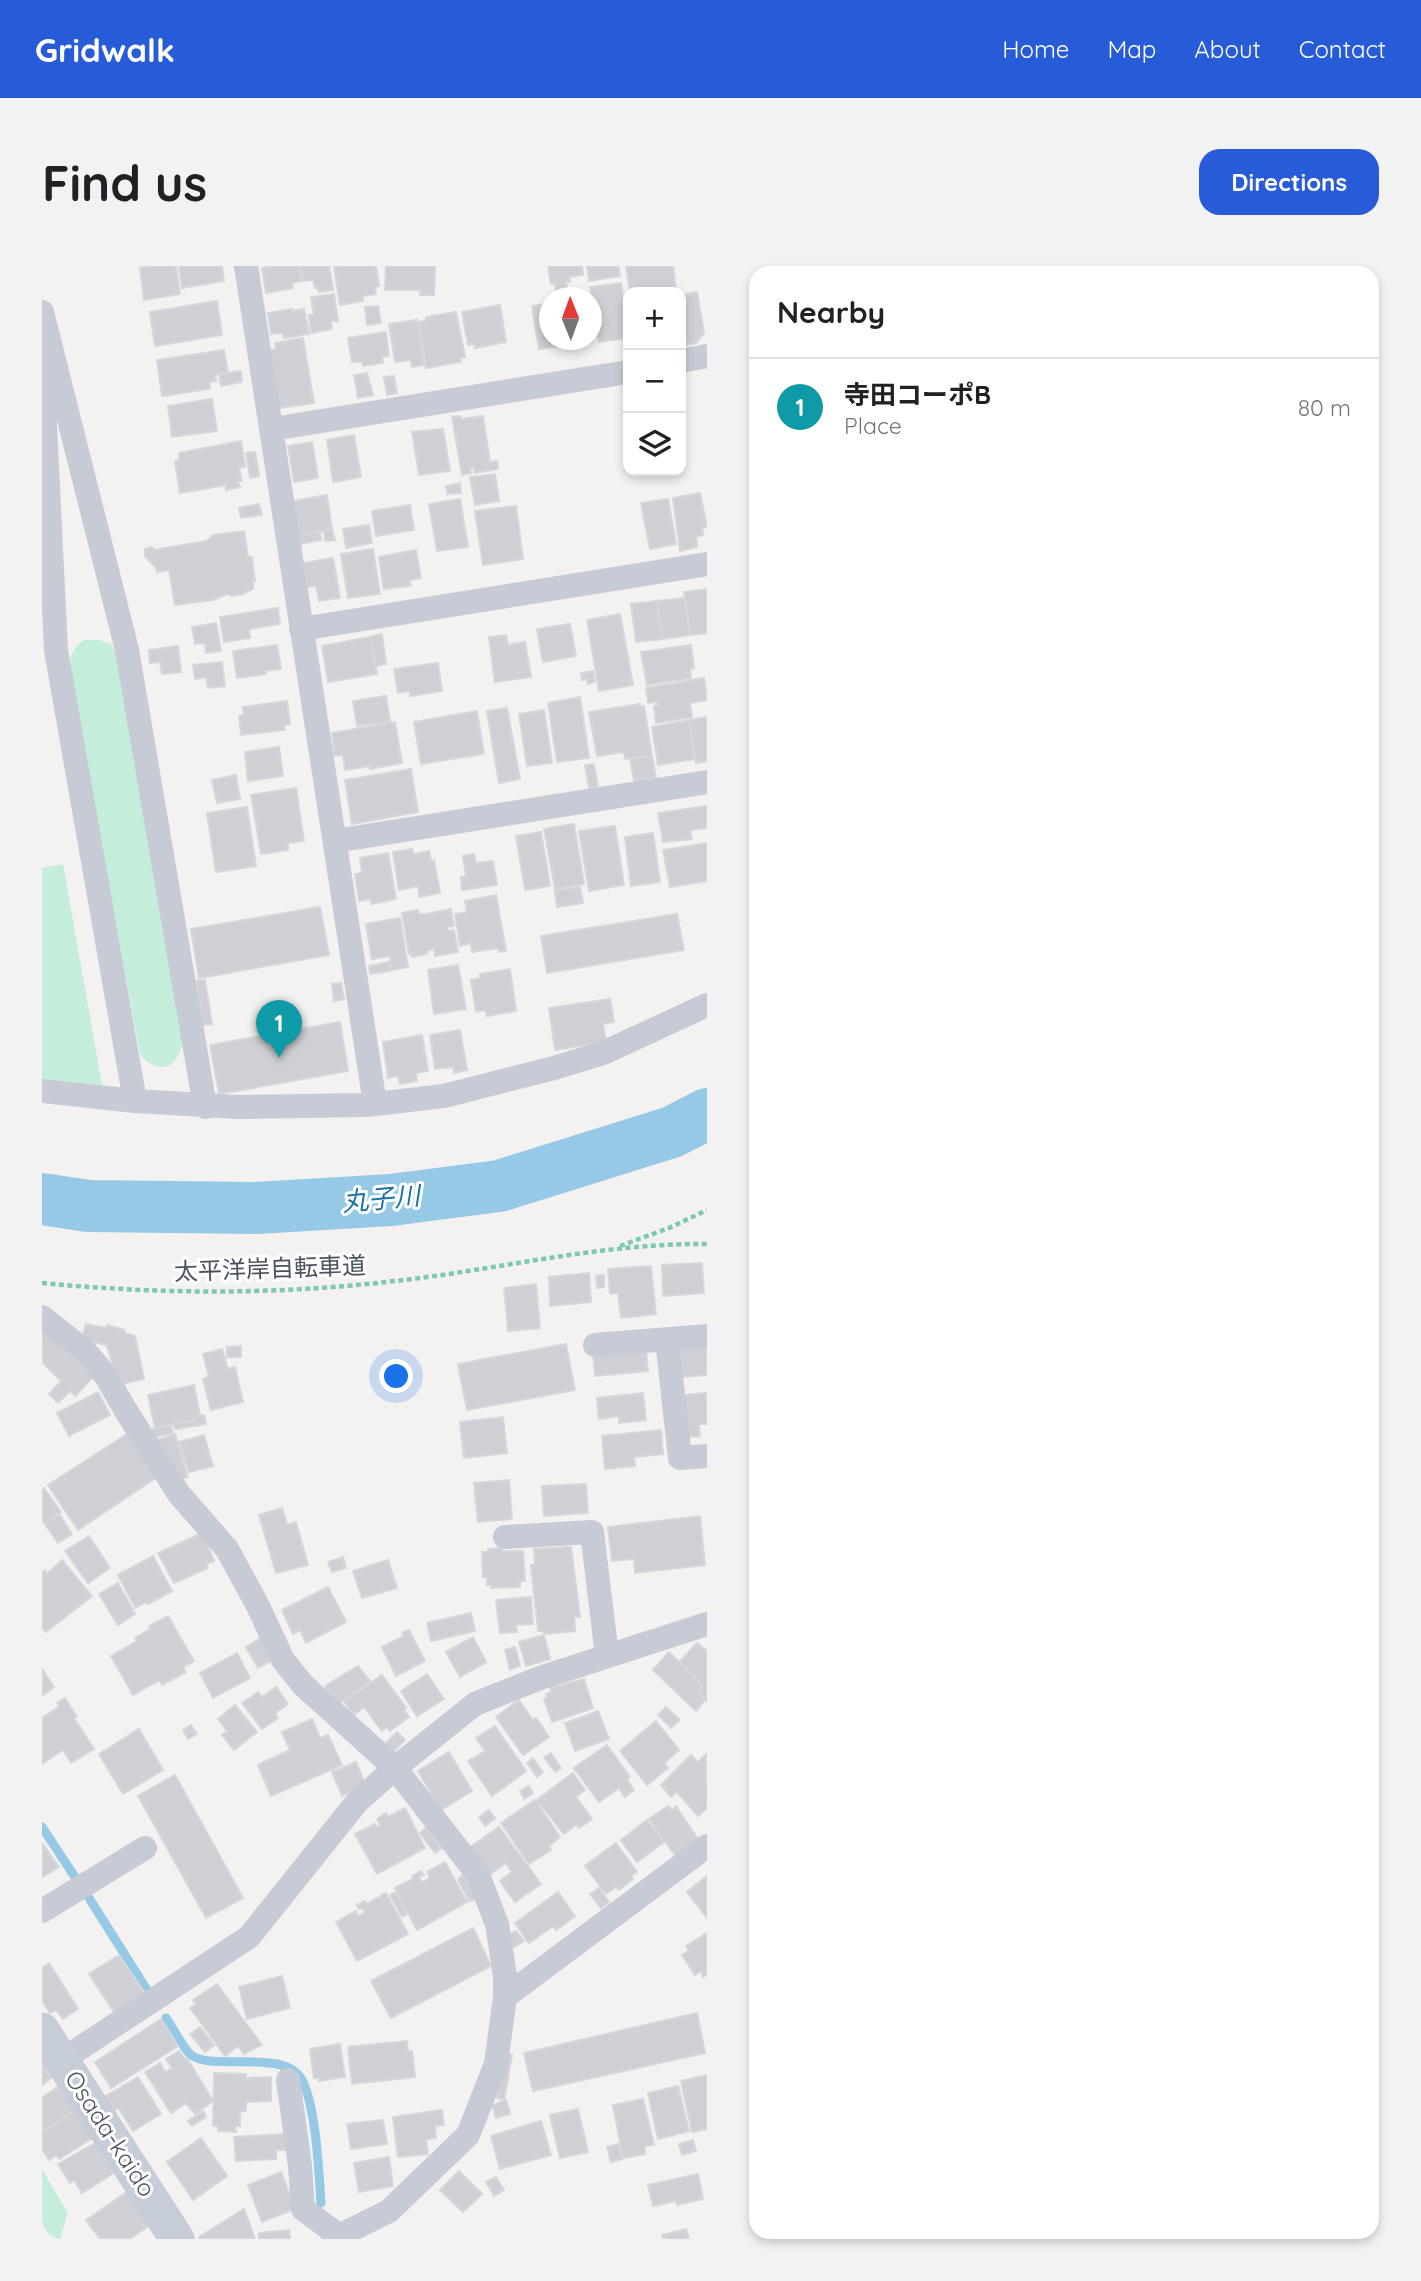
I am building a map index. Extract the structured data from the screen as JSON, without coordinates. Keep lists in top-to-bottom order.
{
  "streets": {
    "main road": ["Osada-kaido"],
    "path": ["太平洋岸自転車道"]
  },
  "water": ["丸子川"],
  "north": "top",
  "page": {
    "header": "Gridwalk",
    "nav": [
      "Home",
      "Map",
      "About",
      "Contact"
    ],
    "buttons": "Directions",
    "title": "Find us",
    "heading": "Nearby",
    "map_buttons": ["+", "−"],
    "list": [
      {
        "mark": "1",
        "name": "寺田コーポB",
        "note": "Place",
        "value": "80 m"
      }
    ],
    "pins": "1"
  }
}
